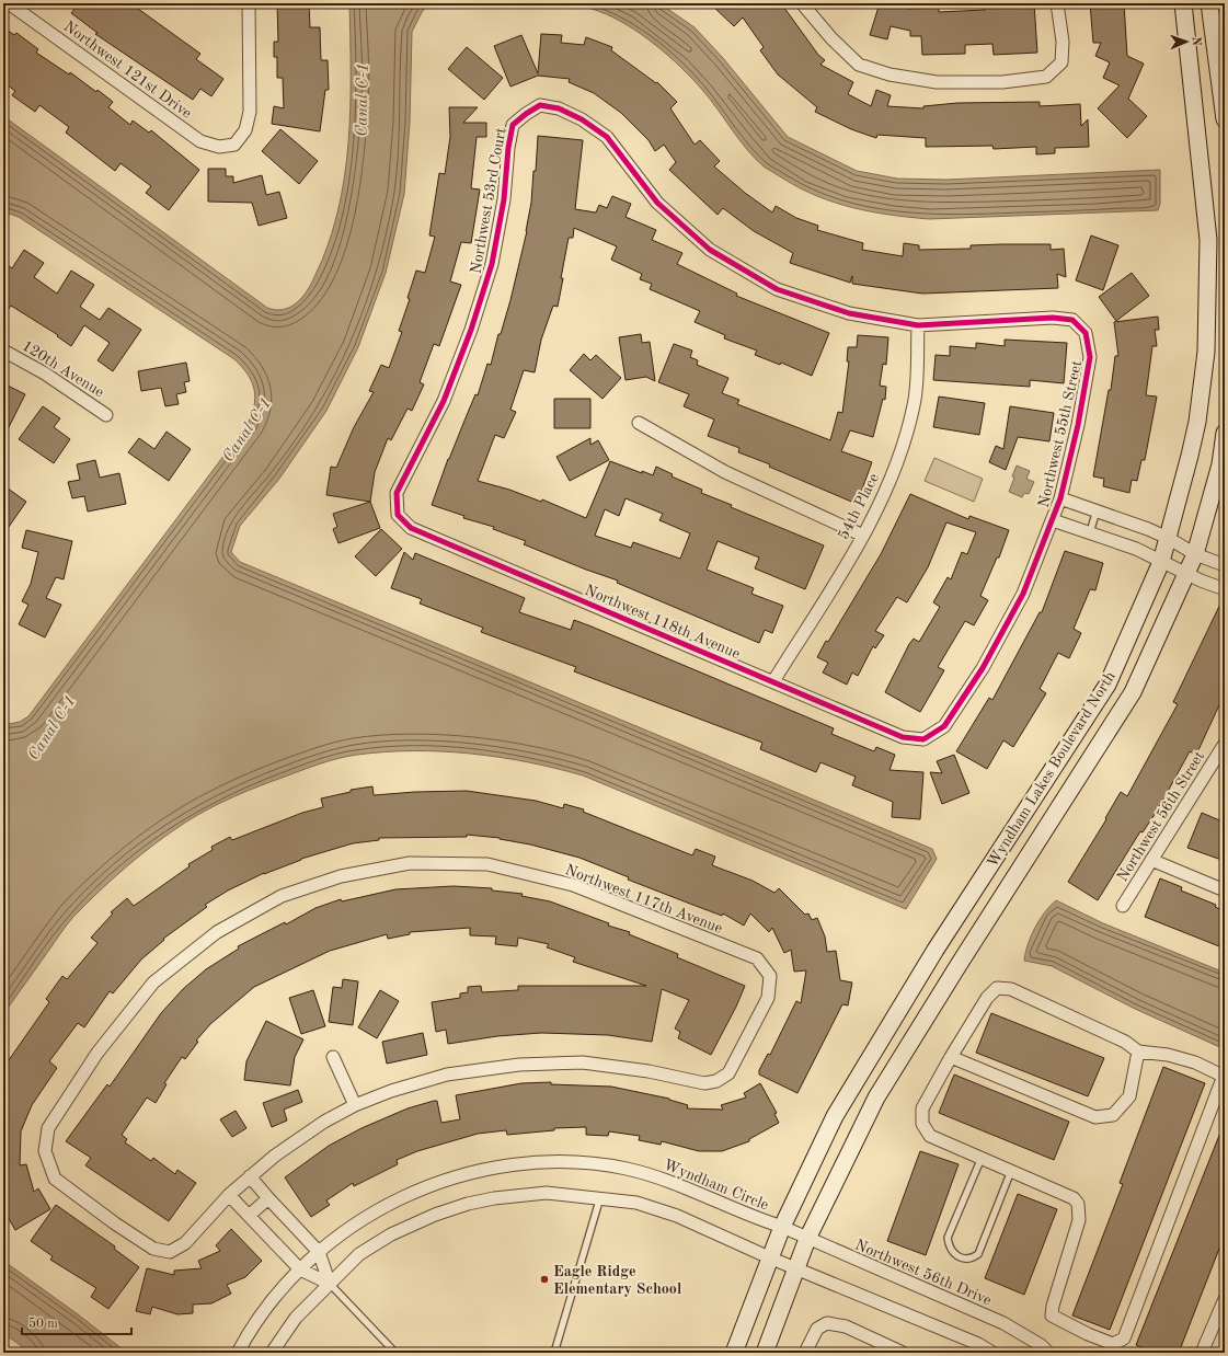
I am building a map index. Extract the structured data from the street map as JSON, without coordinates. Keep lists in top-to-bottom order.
{
  "streets": {
    "street": [
      "Northwest 121st Drive",
      "Northwest 53rd Court",
      "120th Avenue",
      "Northwest 55th Street",
      "54th Place",
      "Northwest 118th Avenue",
      "Wyndham Lakes Boulevard North",
      "Northwest 56th Street",
      "Northwest 117th Avenue",
      "Wyndham Circle",
      "Northwest 56th Drive"
    ]
  },
  "crossings": [
    ["Northwest 53rd Court", "Northwest 55th Street"],
    ["Northwest 53rd Court", "54th Place"],
    ["Northwest 53rd Court", "Northwest 118th Avenue"],
    ["Northwest 55th Street", "54th Place"],
    ["Northwest 55th Street", "Northwest 118th Avenue"],
    ["54th Place", "Northwest 118th Avenue"],
    ["Wyndham Lakes Boulevard North", "Wyndham Circle"],
    ["Wyndham Lakes Boulevard North", "Northwest 56th Drive"],
    ["Wyndham Circle", "Northwest 56th Drive"]
  ],
  "water": ["Canal C-1"],
  "places": ["Eagle Ridge Elementary School"],
  "scale_bar": "50 m",
  "north": "right"
}
